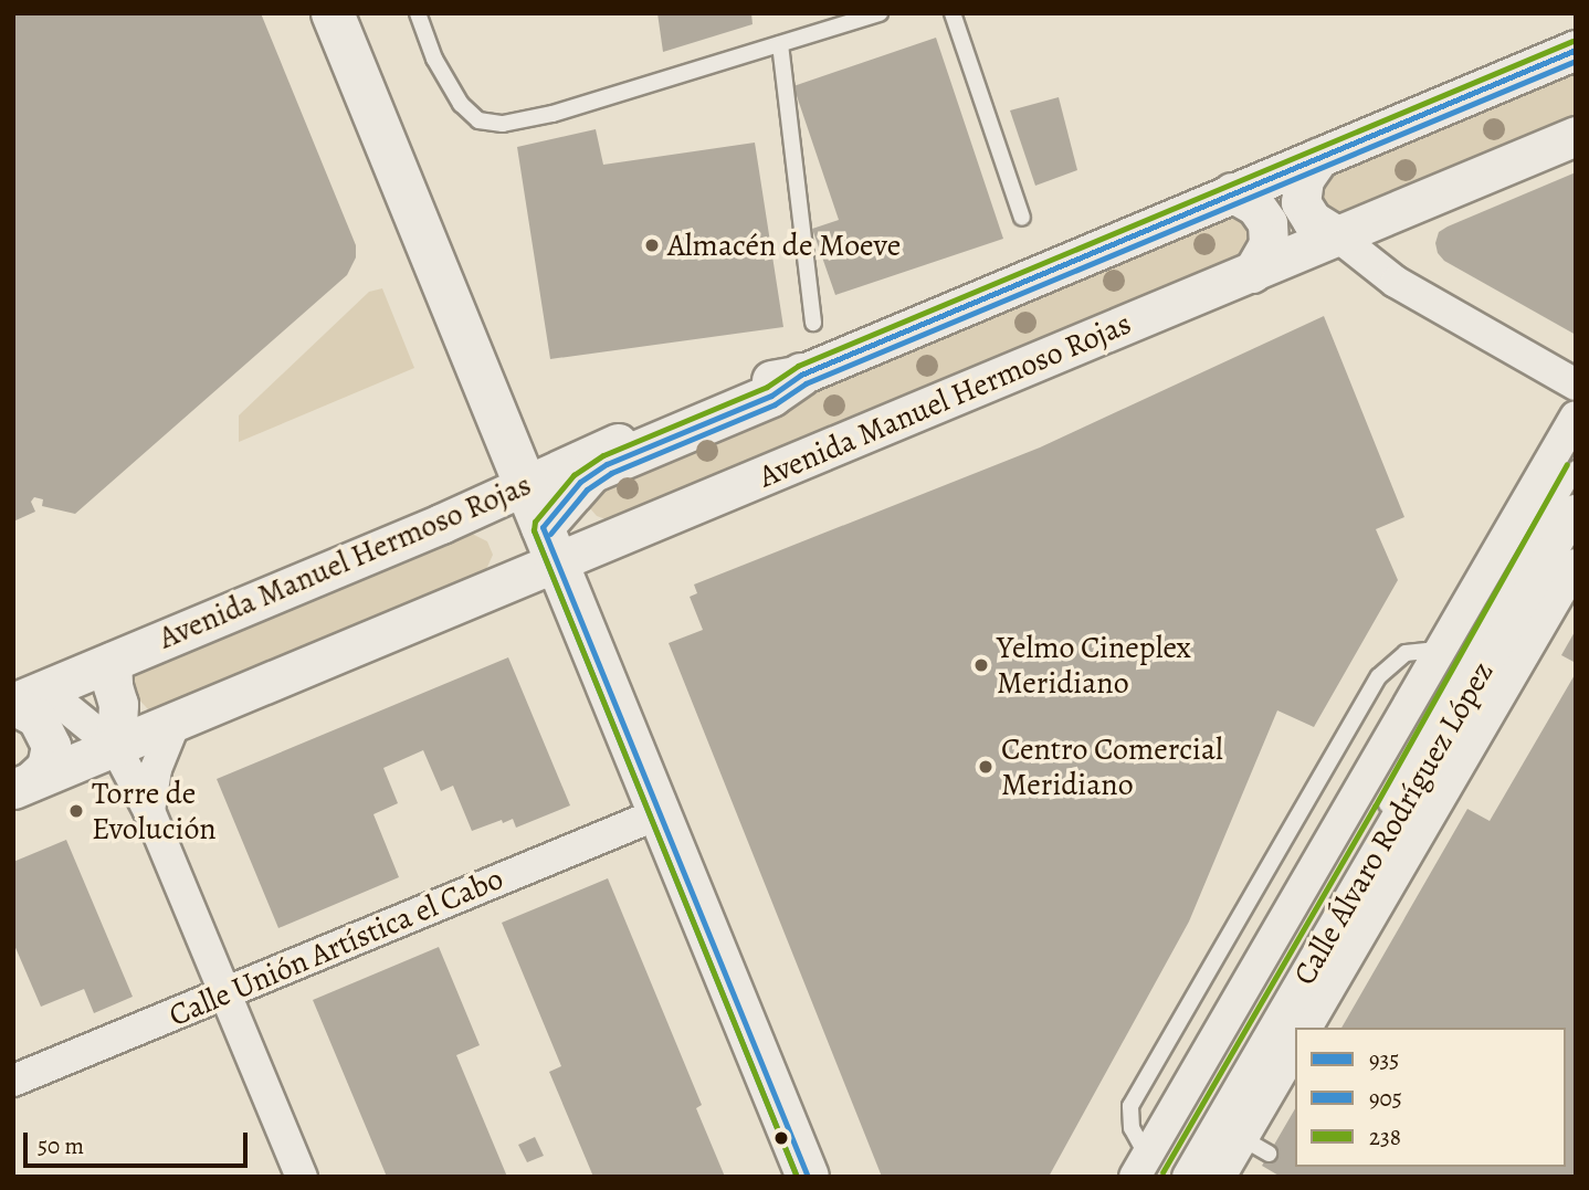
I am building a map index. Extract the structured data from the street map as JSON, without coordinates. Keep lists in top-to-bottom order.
{
  "streets": {
    "street": ["Avenida Manuel Hermoso Rojas", "Calle Álvaro Rodríguez López", "Calle Unión Artística el Cabo"]
  },
  "places": [
    "Almacén de Moeve",
    "Yelmo Cineplex Meridiano",
    "Centro Comercial Meridiano",
    "Torre de Evolución"
  ],
  "lines": ["transit line 238", "transit line 935", "transit line 905"],
  "legend": ["935", "905", "238"],
  "scale_bar": "50 m"
}
